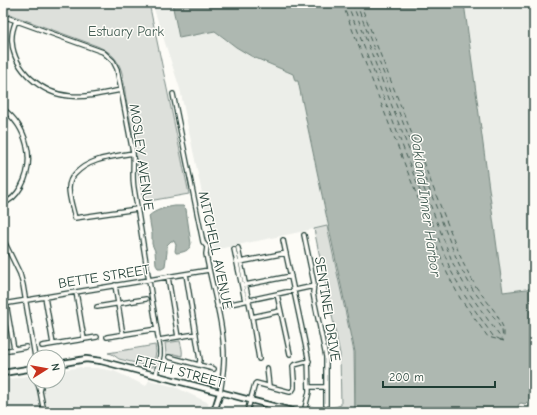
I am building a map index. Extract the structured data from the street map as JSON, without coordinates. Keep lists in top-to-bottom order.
{
  "streets": {
    "street": [
      "MOSLEY AVENUE",
      "MITCHELL AVENUE",
      "BETTE STREET",
      "SENTINEL DRIVE",
      "FIFTH STREET"
    ]
  },
  "crossings": [
    ["MOSLEY AVENUE", "BETTE STREET"],
    ["MOSLEY AVENUE", "FIFTH STREET"],
    ["MITCHELL AVENUE", "BETTE STREET"],
    ["MITCHELL AVENUE", "FIFTH STREET"]
  ],
  "water": ["Oakland Inner Harbor"],
  "parks": ["Estuary Park"],
  "scale_bar": "200 m",
  "north": "right"
}
